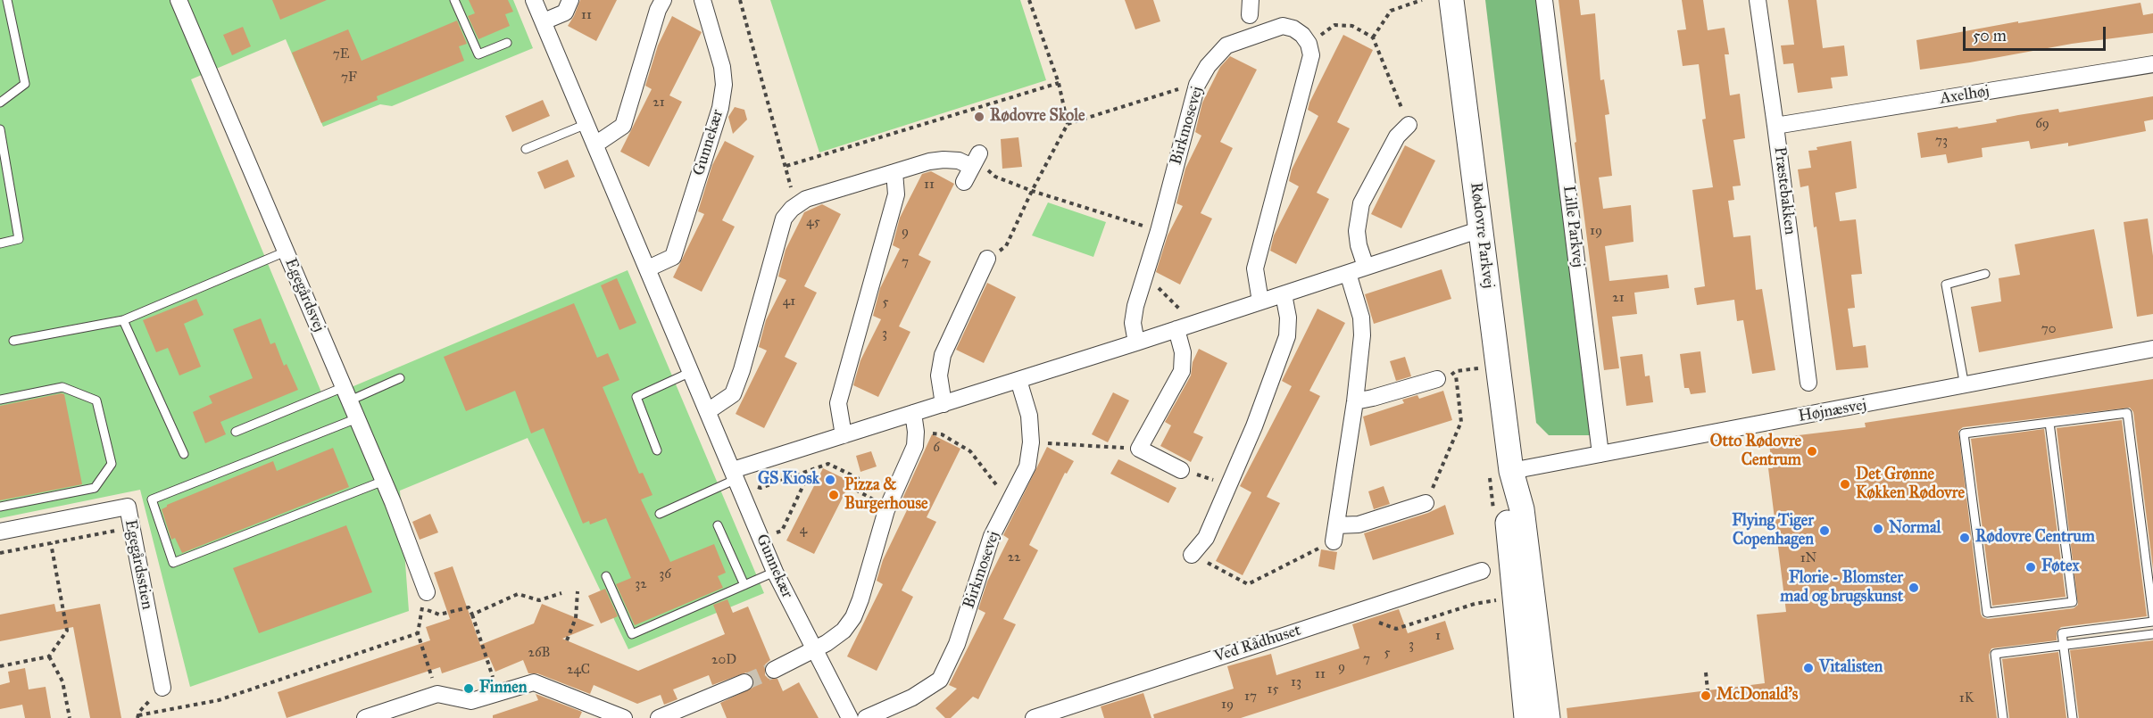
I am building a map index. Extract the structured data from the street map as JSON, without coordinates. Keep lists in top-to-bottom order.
{
  "streets": {
    "street": [
      "Axelhøj",
      "Birkmosevej",
      "Gunnekær",
      "Præstebakken",
      "Lille Parkvej",
      "Rødovre Parkvej",
      "Egegårdsvej",
      "Højnæsvej",
      "Egegårdsstien",
      "Ved Rådhuset"
    ]
  },
  "crossings": [
    ["Axelhøj", "Præstebakken"],
    ["Lille Parkvej", "Højnæsvej"],
    ["Rødovre Parkvej", "Højnæsvej"]
  ],
  "places": [
    "Rødovre Skole",
    "Otto Rødovre Centrum",
    "GS Kiosk",
    "Det Grønne Køkken Rødovre",
    "Pizza & Burgerhouse",
    "Normal",
    "Flying Tiger Copenhagen",
    "Rødovre Centrum",
    "Føtex",
    "Florie - Blomster mad og brugskunst",
    "Vitalisten",
    "Finnen",
    "McDonald's"
  ],
  "house_numbers": [
    "11",
    "7E",
    "7F",
    "21",
    "69",
    "73",
    "11",
    "45",
    "19",
    "9",
    "7",
    "21",
    "41",
    "5",
    "70",
    "3",
    "6",
    "4",
    "22",
    "1N",
    "36",
    "32",
    "1",
    "3",
    "26B",
    "5",
    "7",
    "20D",
    "9",
    "24C",
    "11",
    "13",
    "15",
    "17",
    "1K",
    "19"
  ],
  "scale_bar": "50 m"
}
